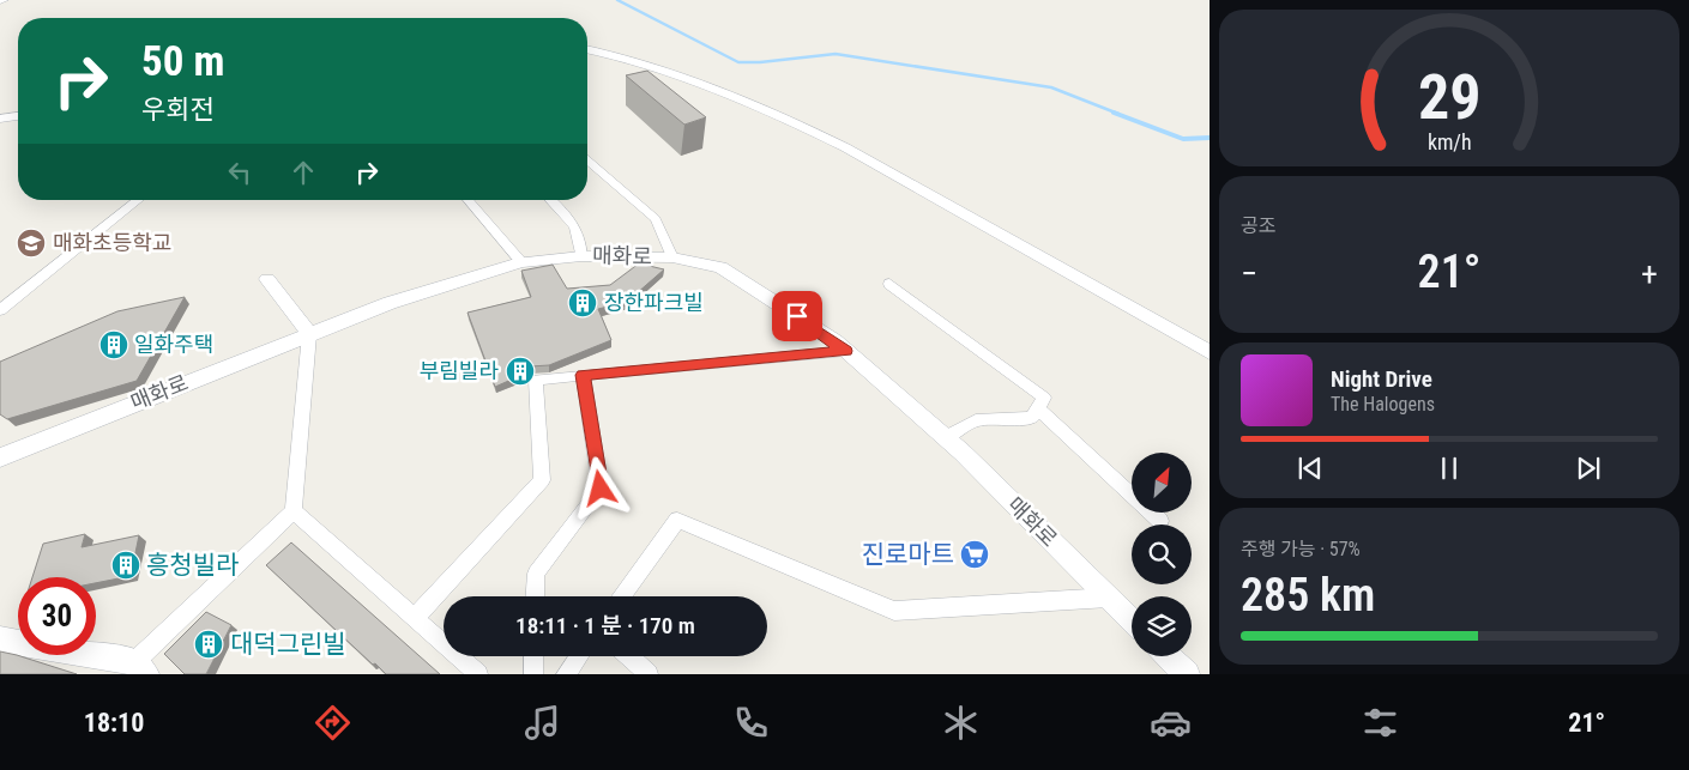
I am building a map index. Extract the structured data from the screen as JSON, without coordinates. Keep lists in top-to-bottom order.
{
  "streets": {
    "street": ["매화로"]
  },
  "places": {
    "school or university": ["매화초등학교"],
    "building": [
      "장한파크빌",
      "일화주택",
      "부림빌라",
      "흥청빌라",
      "대덕그린빌"
    ],
    "supermarket": ["진로마트"]
  },
  "north": "top right",
  "page": {
    "turn": ["50 m", "우회전"],
    "tile": [
      "공조",
      ["주행 가능 · 57%", "285 km"]
    ],
    "heat": ["−", "21°", "+"],
    "song": ["Night Drive", "The Halogens"],
    "limit": "30",
    "trip": "18:11 · 1 분 · 170 m",
    "tabs": ["18:10", "21°"],
    "gauge": ["29", "km/h"]
  }
}
